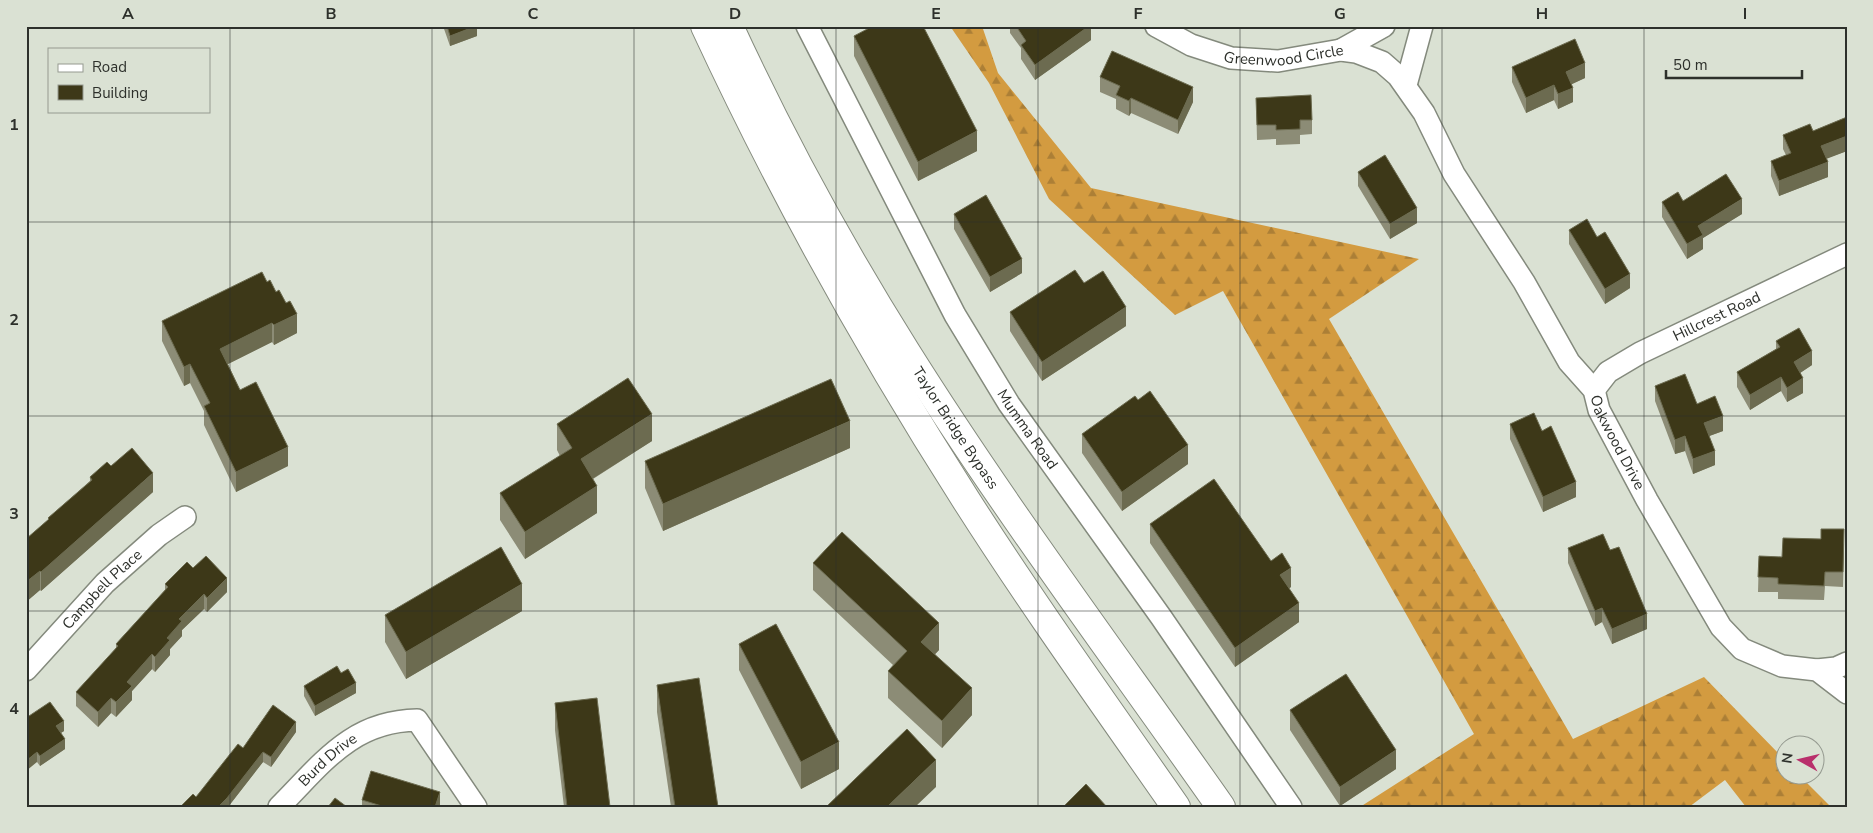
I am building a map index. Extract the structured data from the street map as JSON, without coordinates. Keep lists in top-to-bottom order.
{
  "streets": {
    "main road": ["Taylor Bridge Bypass"],
    "street": [
      "Greenwood Circle",
      "Hillcrest Road",
      "Mumma Road",
      "Oakwood Drive",
      "Campbell Place",
      "Burd Drive"
    ]
  },
  "crossings": [
    ["Greenwood Circle", "Oakwood Drive"],
    ["Hillcrest Road", "Oakwood Drive"]
  ],
  "legend": ["Road", "Building"],
  "scale_bar": "50 m",
  "north": "left",
  "grid": {
    "columns": [
      "A",
      "B",
      "C",
      "D",
      "E",
      "F",
      "G",
      "H",
      "I"
    ],
    "rows": [
      "1",
      "2",
      "3",
      "4"
    ]
  }
}
